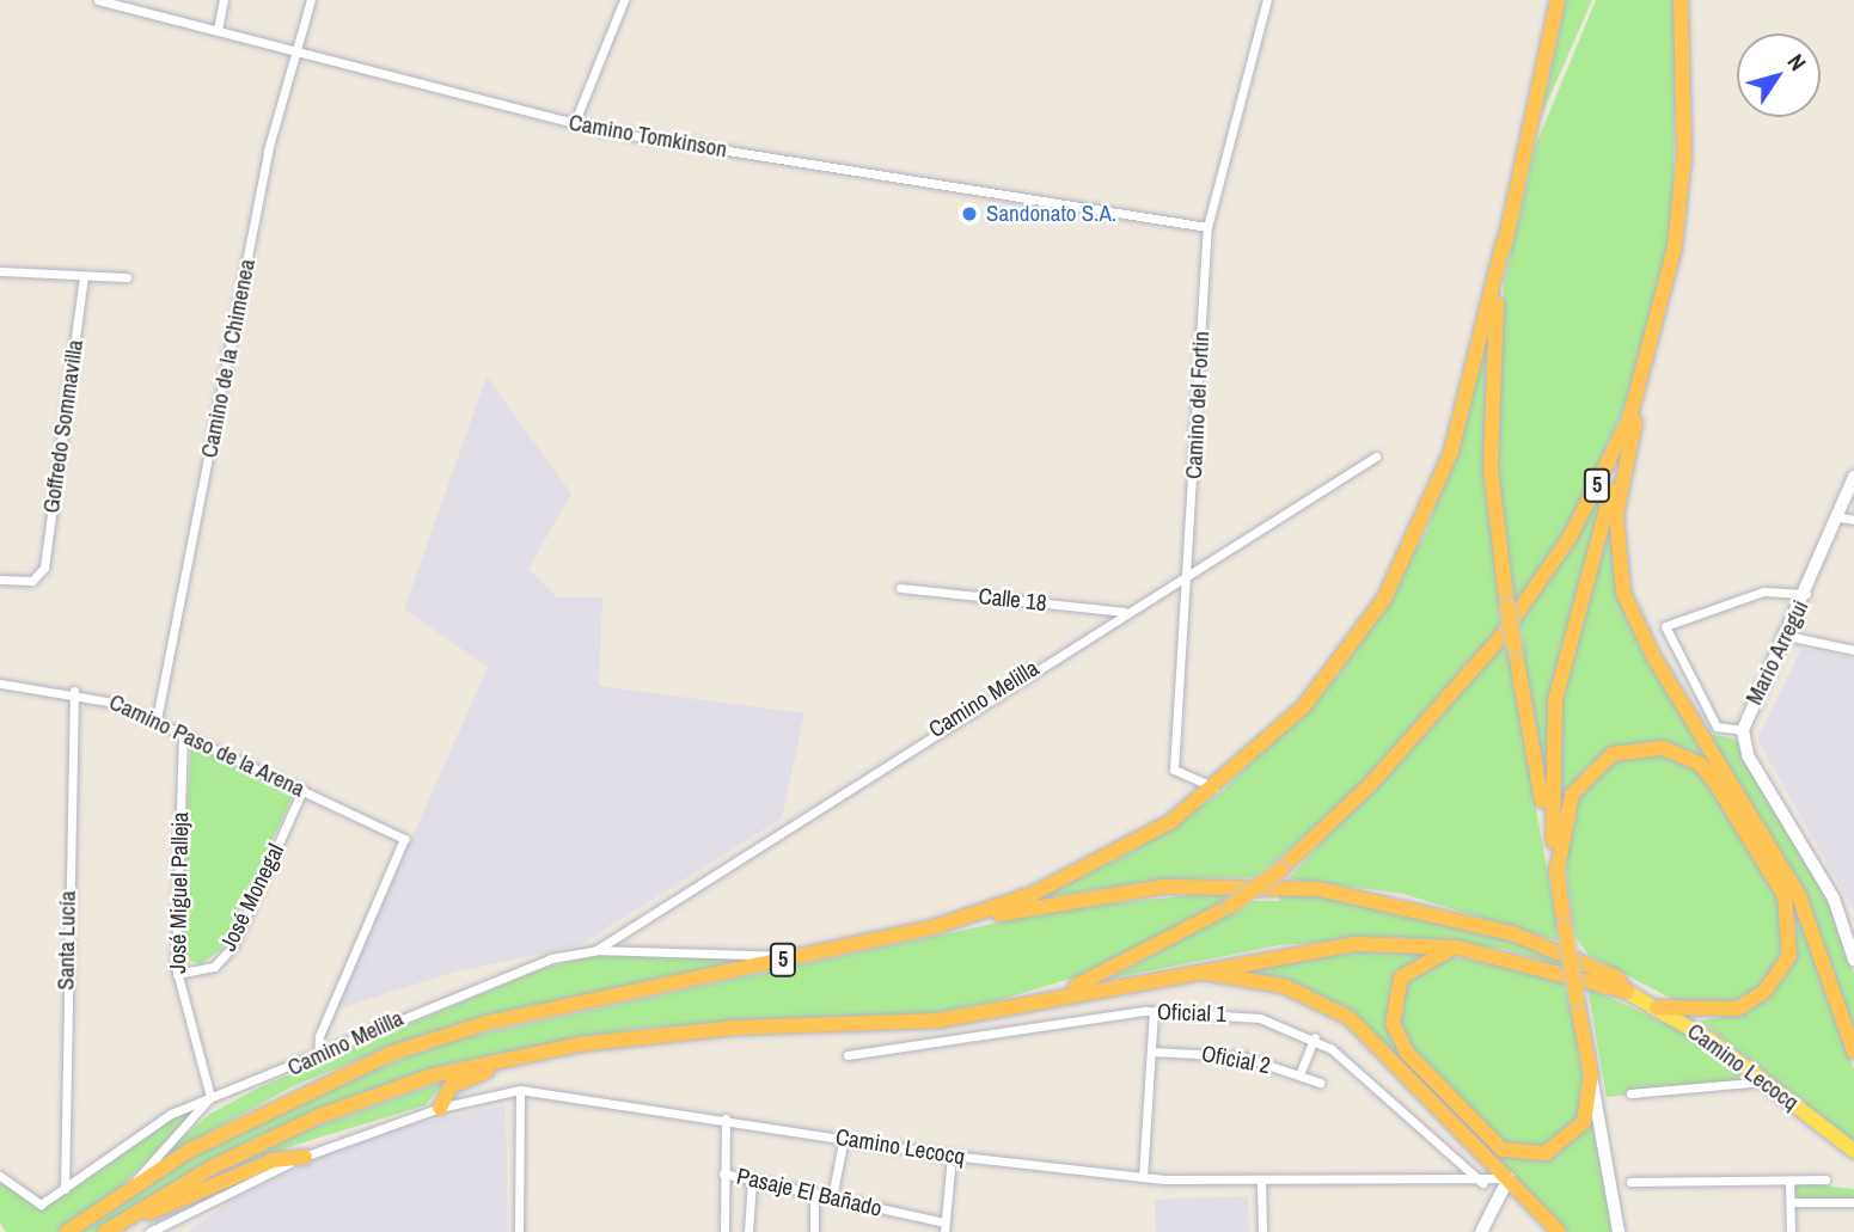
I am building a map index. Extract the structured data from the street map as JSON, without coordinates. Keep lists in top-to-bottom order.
{
  "streets": {
    "highway": ["5"],
    "main road": ["Camino Lecocq"],
    "street": [
      "Camino Tomkinson",
      "Camino de la Chimenea",
      "Camino del Fortin",
      "Goffredo Sommavilla",
      "Calle 18",
      "Mario Arregui",
      "Camino Melilla",
      "Camino Paso de la Arena",
      "José Miguel Palleja",
      "José Monegal",
      "Santa Lucía",
      "Oficial 1",
      "Oficial 2",
      "Pasaje El Bañado"
    ]
  },
  "crossings": [
    ["Camino Tomkinson", "Camino de la Chimenea"],
    ["Camino Tomkinson", "Camino del Fortin"],
    ["Camino de la Chimenea", "Camino Paso de la Arena"],
    ["Camino del Fortin", "5"],
    ["Camino del Fortin", "Camino Melilla"],
    ["5", "Camino Melilla"],
    ["Calle 18", "Camino Melilla"],
    ["Camino Melilla", "Camino Paso de la Arena"],
    ["Camino Melilla", "José Miguel Palleja"],
    ["Camino Paso de la Arena", "José Miguel Palleja"],
    ["Camino Paso de la Arena", "José Monegal"],
    ["Camino Paso de la Arena", "Santa Lucía"],
    ["José Miguel Palleja", "José Monegal"],
    ["Oficial 1", "Camino Lecocq"]
  ],
  "places": ["Sandonato S.A."],
  "north": "top right"
}
